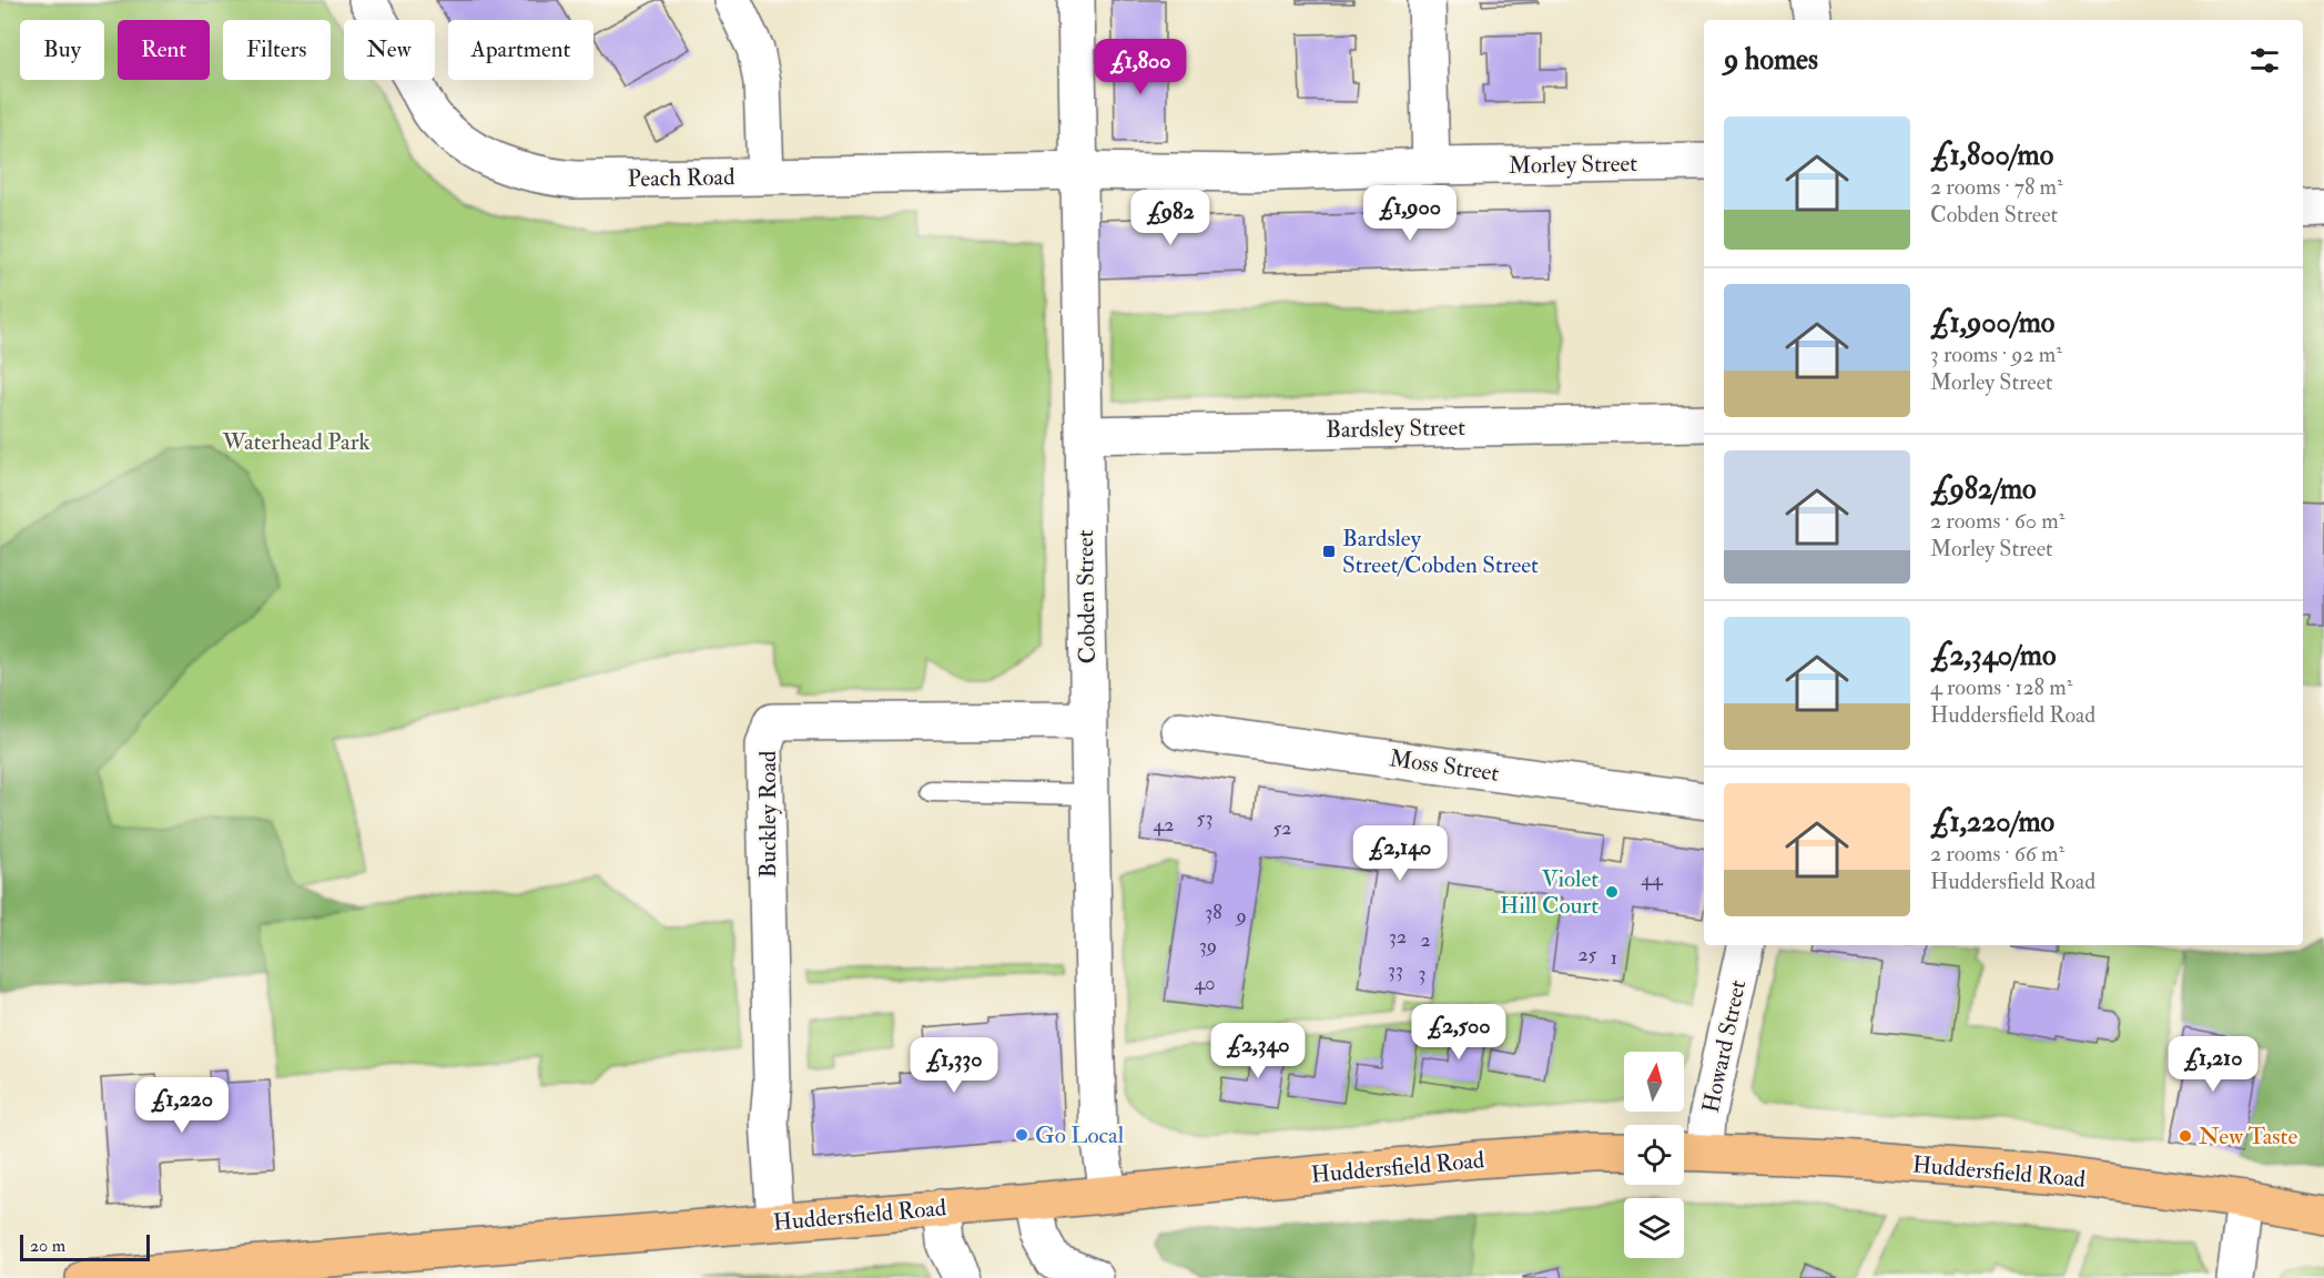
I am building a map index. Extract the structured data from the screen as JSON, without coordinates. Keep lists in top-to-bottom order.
{
  "streets": {
    "main road": ["Huddersfield Road"],
    "street": [
      "Morley Street",
      "Peach Road",
      "Bardsley Street",
      "Cobden Street",
      "Moss Street",
      "Buckley Road",
      "Howard Street"
    ]
  },
  "crossings": [
    ["Morley Street", "Peach Road"],
    ["Morley Street", "Cobden Street"],
    ["Peach Road", "Cobden Street"],
    ["Bardsley Street", "Cobden Street"],
    ["Cobden Street", "Buckley Road"],
    ["Cobden Street", "Huddersfield Road"],
    ["Buckley Road", "Huddersfield Road"],
    ["Howard Street", "Huddersfield Road"]
  ],
  "parks": ["Waterhead Park"],
  "places": {
    "transit": ["Bardsley Street/Cobden Street"],
    "other": ["Violet Hill Court", "Go Local", "New Taste"]
  },
  "house_numbers": [
    "53",
    "42",
    "52",
    "44",
    "38",
    "9",
    "32",
    "2",
    "39",
    "25",
    "1",
    "33",
    "3",
    "40"
  ],
  "scale_bar": "20 m",
  "north": "top",
  "page": {
    "chip": [
      "Buy",
      "Rent",
      "Filters",
      "New",
      "Apartment"
    ],
    "heading": "9 homes",
    "price": [
      "£1,800",
      "£1,900",
      "£982",
      "£2,140",
      "£2,500",
      "£2,340",
      "£1,210",
      "£1,330",
      "£1,220"
    ],
    "list": [
      {
        "name": "£1,800/mo",
        "note": "2 rooms · 78 m² · Cobden Street"
      },
      {
        "name": "£1,900/mo",
        "note": "3 rooms · 92 m² · Morley Street"
      },
      {
        "name": "£982/mo",
        "note": "2 rooms · 60 m² · Morley Street"
      },
      {
        "name": "£2,340/mo",
        "note": "4 rooms · 128 m² · Huddersfield Road"
      },
      {
        "name": "£1,220/mo",
        "note": "2 rooms · 66 m² · Huddersfield Road"
      }
    ],
    "scale": "20 m"
  }
}
